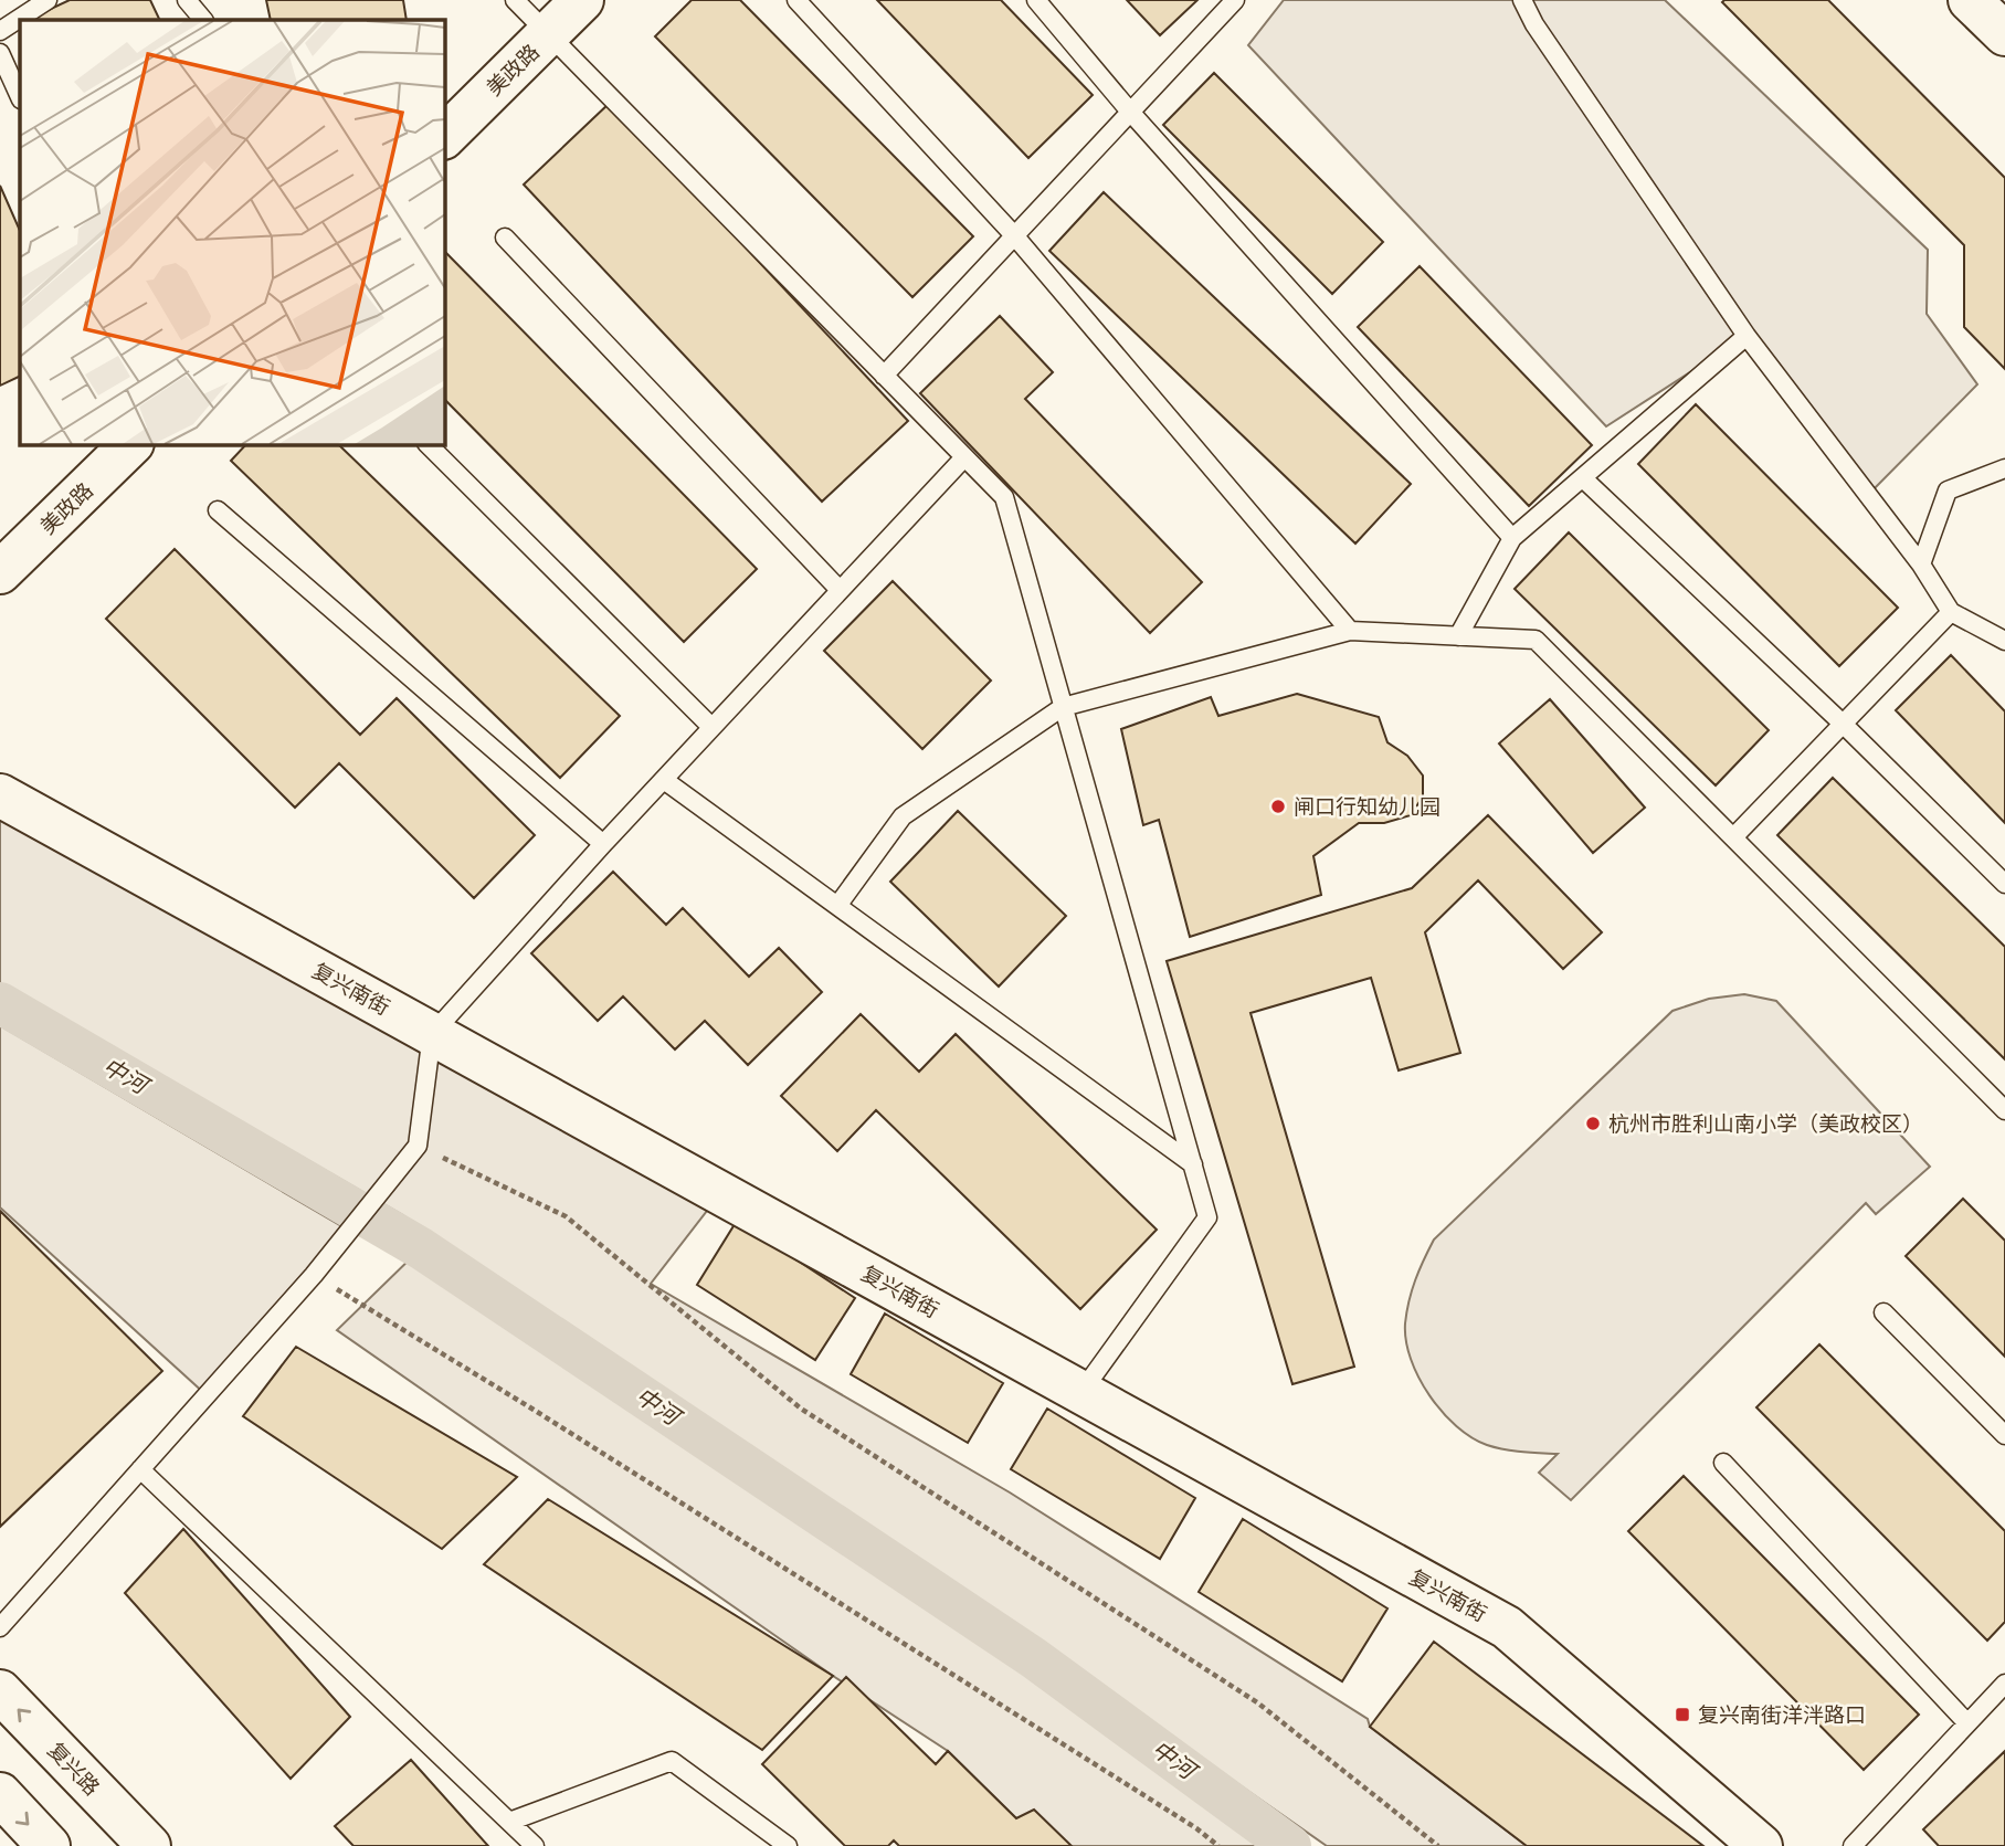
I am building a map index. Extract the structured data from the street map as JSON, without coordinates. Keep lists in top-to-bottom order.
{
  "streets": {
    "street": ["美政路", "复兴南街", "复兴路"]
  },
  "water": ["中河"],
  "places": {
    "other": ["闸口行知幼儿园", "杭州市胜利山南小学（美政校区）"],
    "transit": ["复兴南街洋泮路口"]
  }
}
